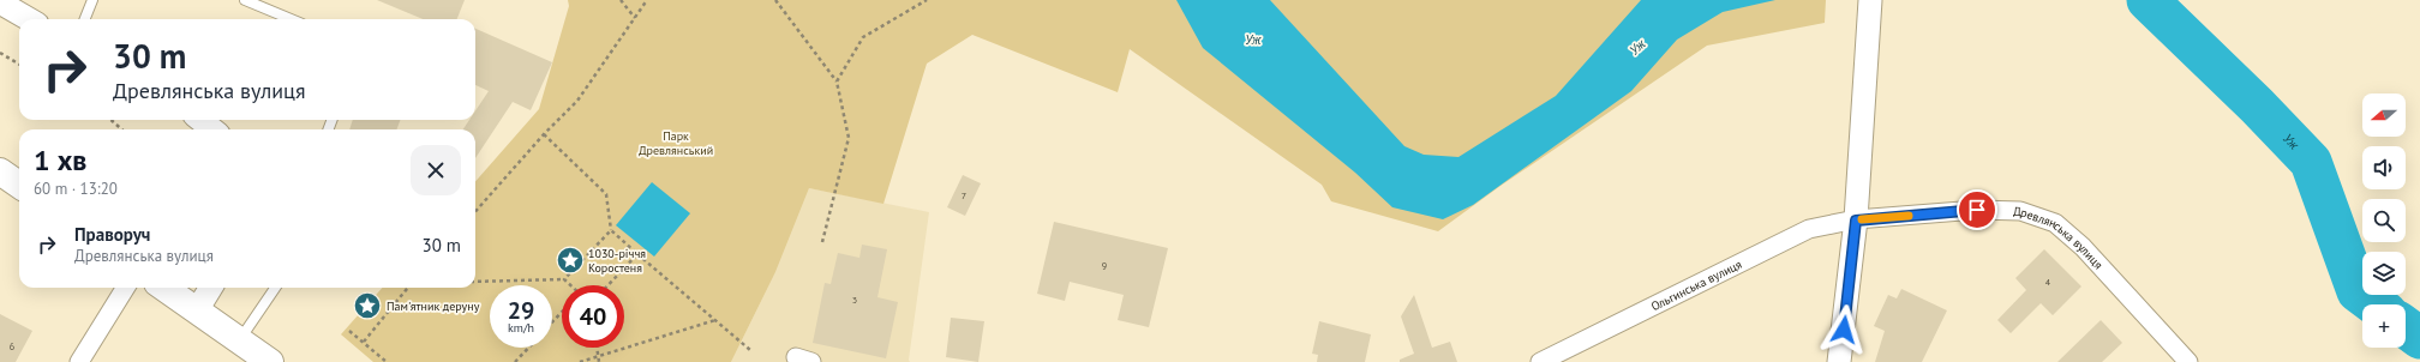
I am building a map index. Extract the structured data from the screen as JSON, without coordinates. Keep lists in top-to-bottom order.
{
  "streets": {
    "street": ["Древлянська вулиця", "Ольгинська вулиця"]
  },
  "crossings": [
    ["Древлянська вулиця", "Ольгинська вулиця"]
  ],
  "water": ["Уж"],
  "parks": ["Парк Древлянський"],
  "places": {
    "place": ["1030-річчя Коростеня", "Пам'ятник деруну"]
  },
  "house_numbers": [
    "7",
    "9",
    "4",
    "3",
    "6"
  ],
  "north": "left",
  "page": {
    "turn": ["30 m", "Древлянська вулиця"],
    "map_buttons": "+",
    "heading": ["1 хв", "60 m · 13:20"],
    "list": [
      {
        "name": "Праворуч",
        "note": "Древлянська вулиця",
        "value": "30 m"
      }
    ],
    "speed": "29 km/h",
    "limit": "40"
  }
}
